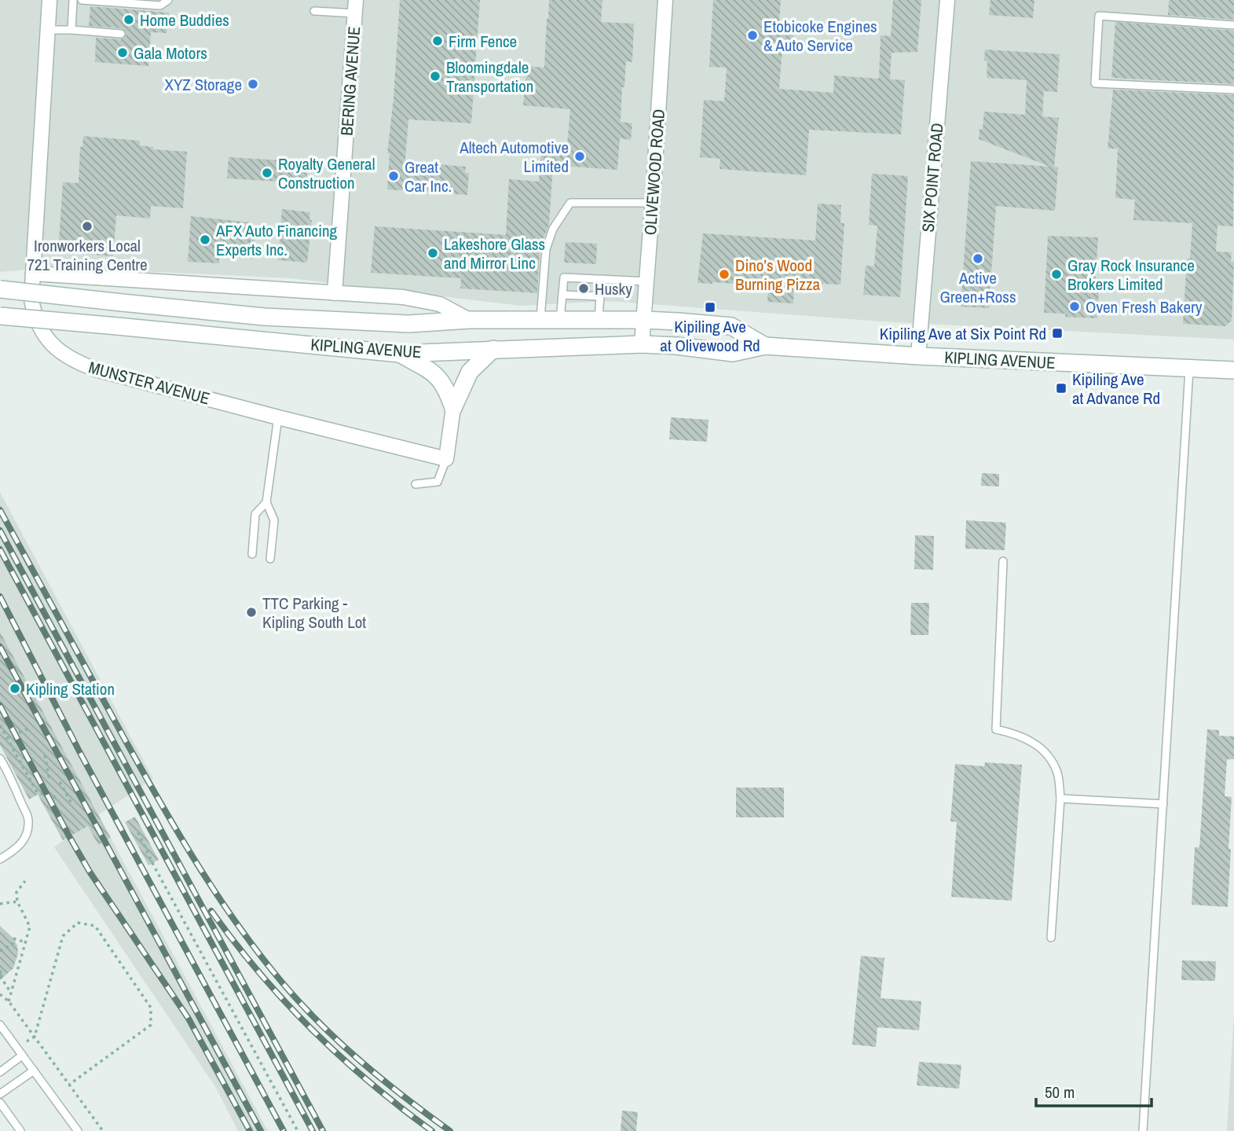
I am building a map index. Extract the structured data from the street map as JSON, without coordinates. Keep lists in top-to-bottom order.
{
  "streets": {
    "main road": ["KIPLING AVENUE"],
    "street": [
      "BERING AVENUE",
      "OLIVEWOOD ROAD",
      "SIX POINT ROAD",
      "MUNSTER AVENUE"
    ]
  },
  "crossings": [
    ["BERING AVENUE", "KIPLING AVENUE"],
    ["OLIVEWOOD ROAD", "KIPLING AVENUE"],
    ["SIX POINT ROAD", "KIPLING AVENUE"],
    ["KIPLING AVENUE", "MUNSTER AVENUE"]
  ],
  "places": {
    "other": [
      "Home Buddies",
      "Etobicoke Engines & Auto Service",
      "Firm Fence",
      "Gala Motors",
      "Bloomingdale Transportation",
      "XYZ Storage",
      "Altech Automotive Limited",
      "Royalty General Construction",
      "Great Car Inc.",
      "Ironworkers Local 721 Training Centre",
      "AFX Auto Financing Experts Inc.",
      "Lakeshore Glass and Mirror Linc",
      "Active Green+Ross",
      "Dino’s Wood Burning Pizza",
      "Gray Rock Insurance Brokers Limited",
      "Husky",
      "Oven Fresh Bakery",
      "TTC Parking - Kipling South Lot",
      "Kipling Station"
    ],
    "transit": ["Kipiling Ave at Olivewood Rd", "Kipiling Ave at Six Point Rd", "Kipiling Ave at Advance Rd"]
  },
  "scale_bar": "50 m"
}
